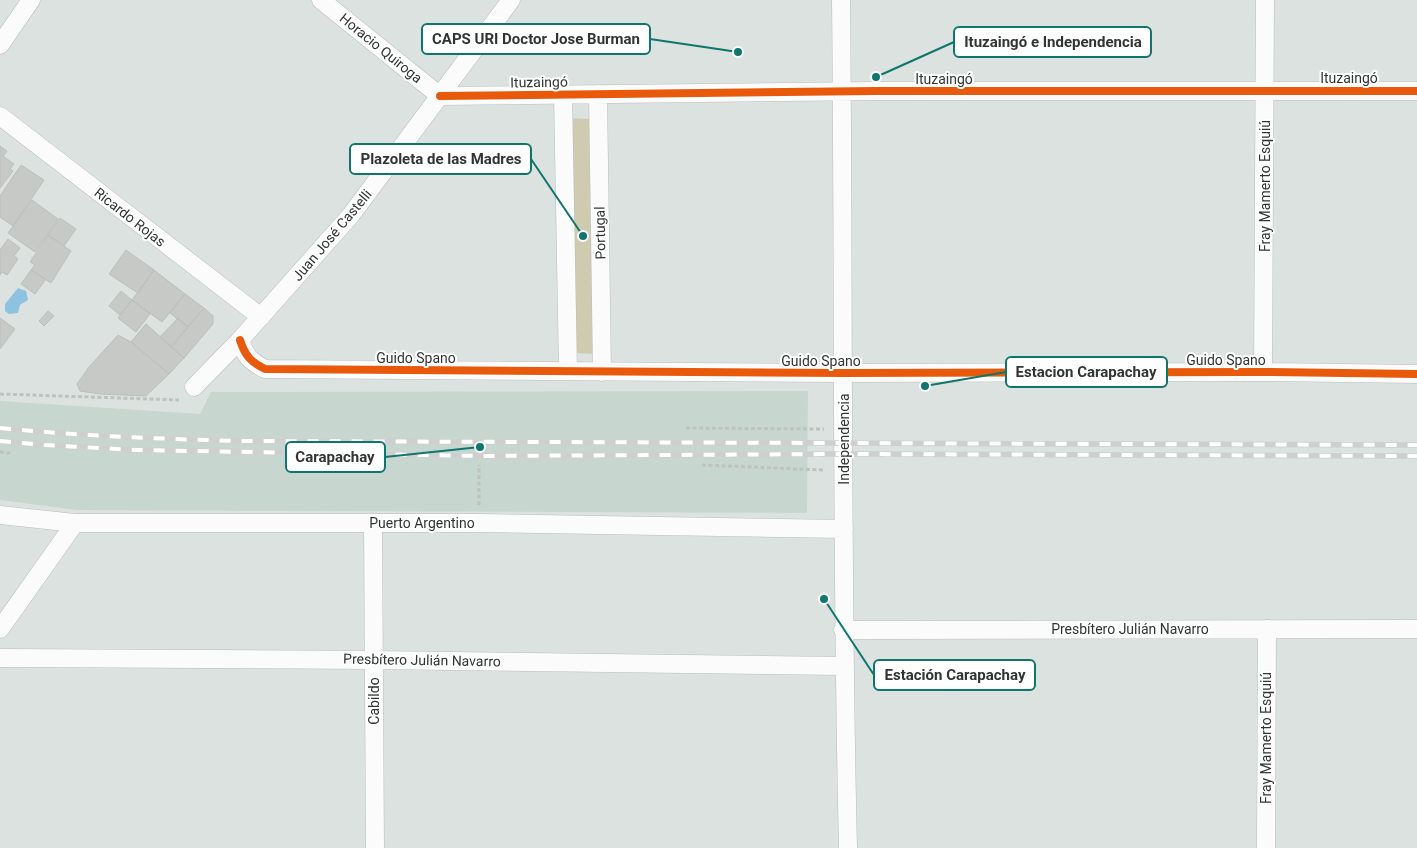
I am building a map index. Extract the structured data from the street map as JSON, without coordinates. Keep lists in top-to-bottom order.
{
  "streets": {
    "street": [
      "Horacio Quiroga",
      "Ituzaingó",
      "Fray Mamerto Esquiú",
      "Ricardo Rojas",
      "Portugal",
      "Juan José Castelli",
      "Guido Spano",
      "Independencia",
      "Puerto Argentino",
      "Presbítero Julián Navarro",
      "Cabildo"
    ]
  },
  "crossings": [
    ["Horacio Quiroga", "Ituzaingó"],
    ["Horacio Quiroga", "Juan José Castelli"],
    ["Ituzaingó", "Fray Mamerto Esquiú"],
    ["Ituzaingó", "Portugal"],
    ["Ituzaingó", "Juan José Castelli"],
    ["Ituzaingó", "Independencia"],
    ["Fray Mamerto Esquiú", "Guido Spano"],
    ["Fray Mamerto Esquiú", "Presbítero Julián Navarro"],
    ["Ricardo Rojas", "Juan José Castelli"],
    ["Portugal", "Guido Spano"],
    ["Juan José Castelli", "Guido Spano"],
    ["Guido Spano", "Independencia"],
    ["Independencia", "Puerto Argentino"],
    ["Independencia", "Presbítero Julián Navarro"],
    ["Puerto Argentino", "Cabildo"],
    ["Presbítero Julián Navarro", "Cabildo"]
  ],
  "places": [
    "CAPS URI Doctor Jose Burman",
    "Ituzaingó e Independencia",
    "Plazoleta de las Madres",
    "Estacion Carapachay",
    "Carapachay",
    "Estación Carapachay"
  ]
}
